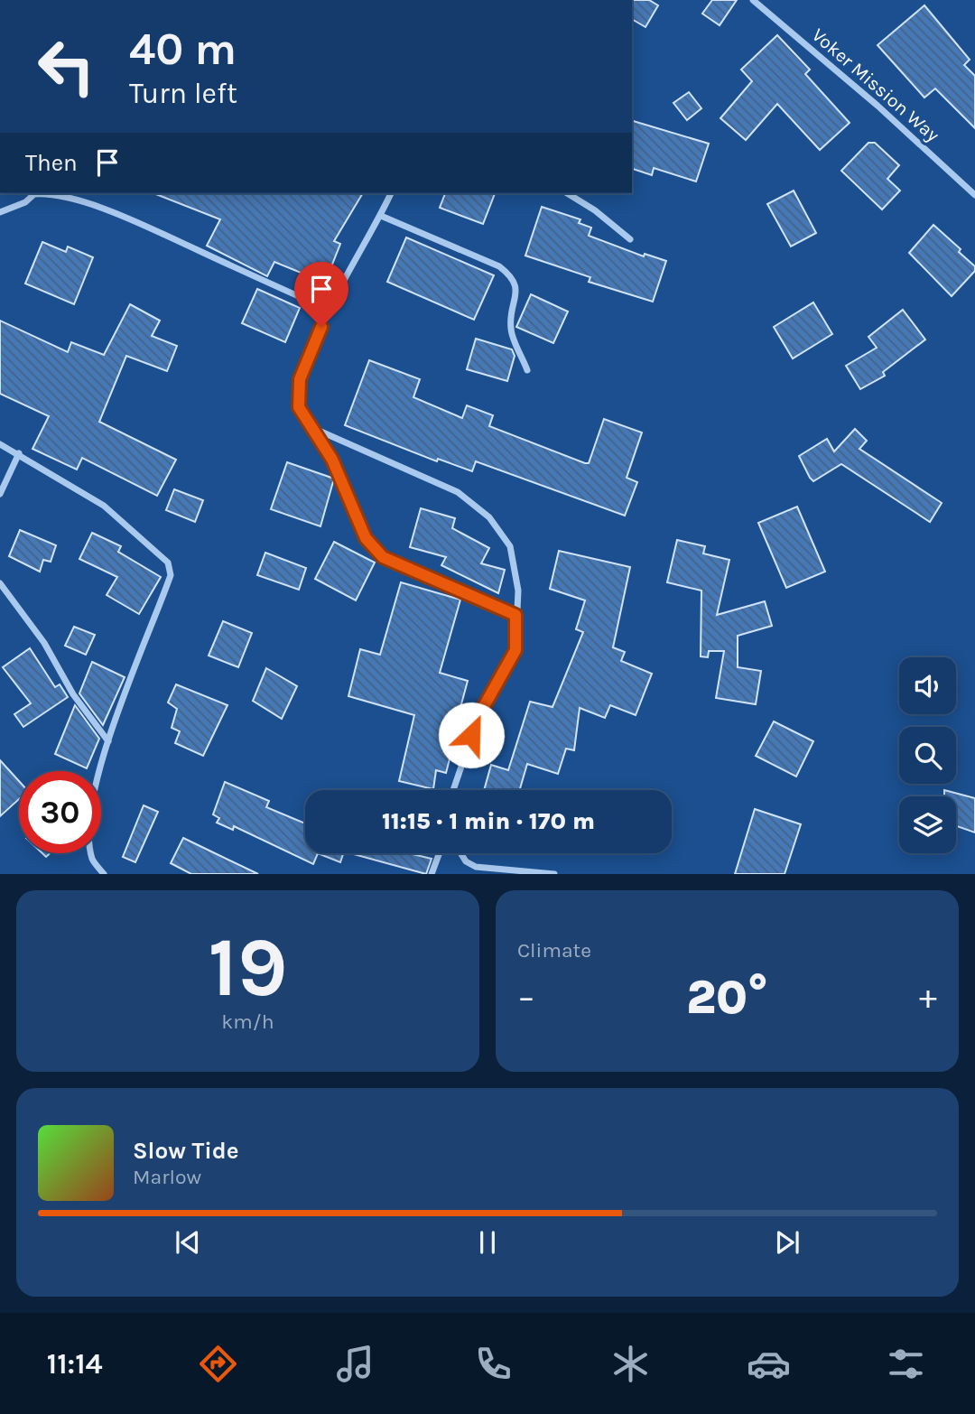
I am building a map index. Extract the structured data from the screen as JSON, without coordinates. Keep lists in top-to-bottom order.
{
  "streets": {
    "street": ["Voker Mission Way"]
  },
  "page": {
    "turn": ["40 m", "Turn left"],
    "then": "Then",
    "limit": "30",
    "trip": "11:15 · 1 min · 170 m",
    "tile": [
      ["19", "km/h"],
      "Climate"
    ],
    "heat": ["−", "20°", "+"],
    "song": ["Slow Tide", "Marlow"],
    "tabs": "11:14"
  }
}
